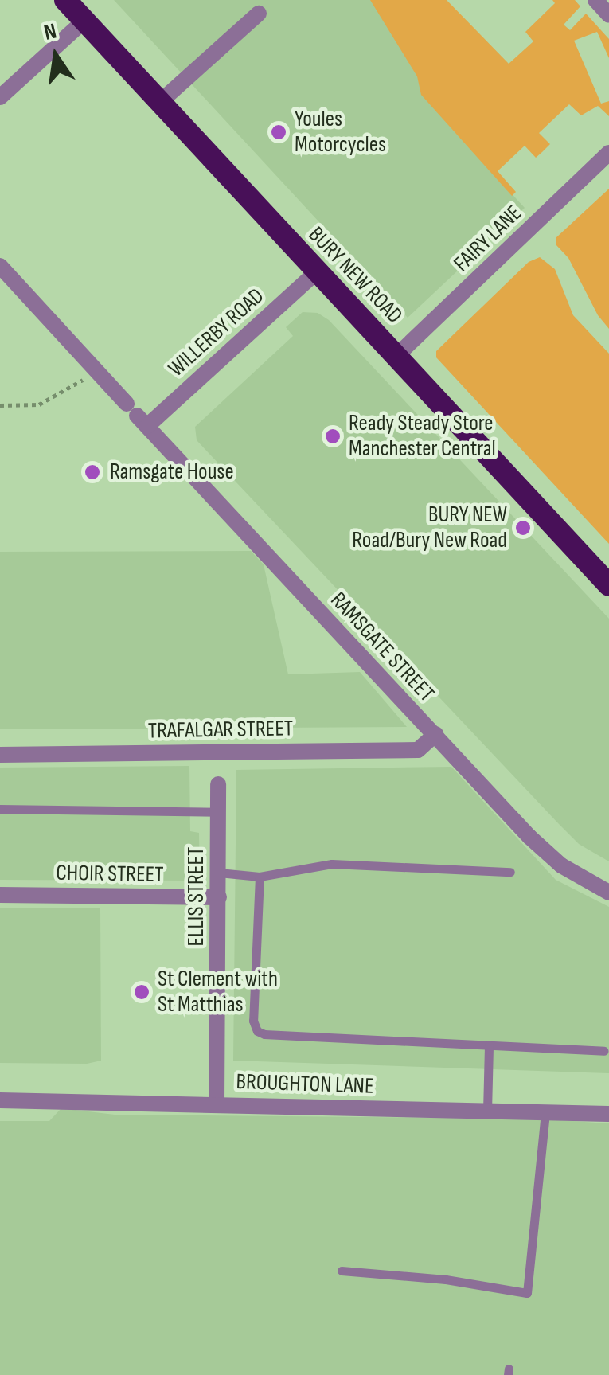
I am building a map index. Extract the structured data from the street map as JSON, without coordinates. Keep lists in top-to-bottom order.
{
  "streets": {
    "highway": ["BURY NEW ROAD"],
    "street": [
      "FAIRY LANE",
      "WILLERBY ROAD",
      "RAMSGATE STREET",
      "TRAFALGAR STREET",
      "CHOIR STREET",
      "ELLIS STREET",
      "BROUGHTON LANE"
    ]
  },
  "crossings": [
    ["FAIRY LANE", "BURY NEW ROAD"],
    ["BURY NEW ROAD", "WILLERBY ROAD"],
    ["WILLERBY ROAD", "RAMSGATE STREET"],
    ["RAMSGATE STREET", "TRAFALGAR STREET"],
    ["CHOIR STREET", "ELLIS STREET"],
    ["ELLIS STREET", "BROUGHTON LANE"]
  ],
  "places": [
    "Youles Motorcycles",
    "Ready Steady Store Manchester Central",
    "Ramsgate House",
    "BURY NEW Road/Bury New Road",
    "St Clement with St Matthias"
  ],
  "north": "top"
}
